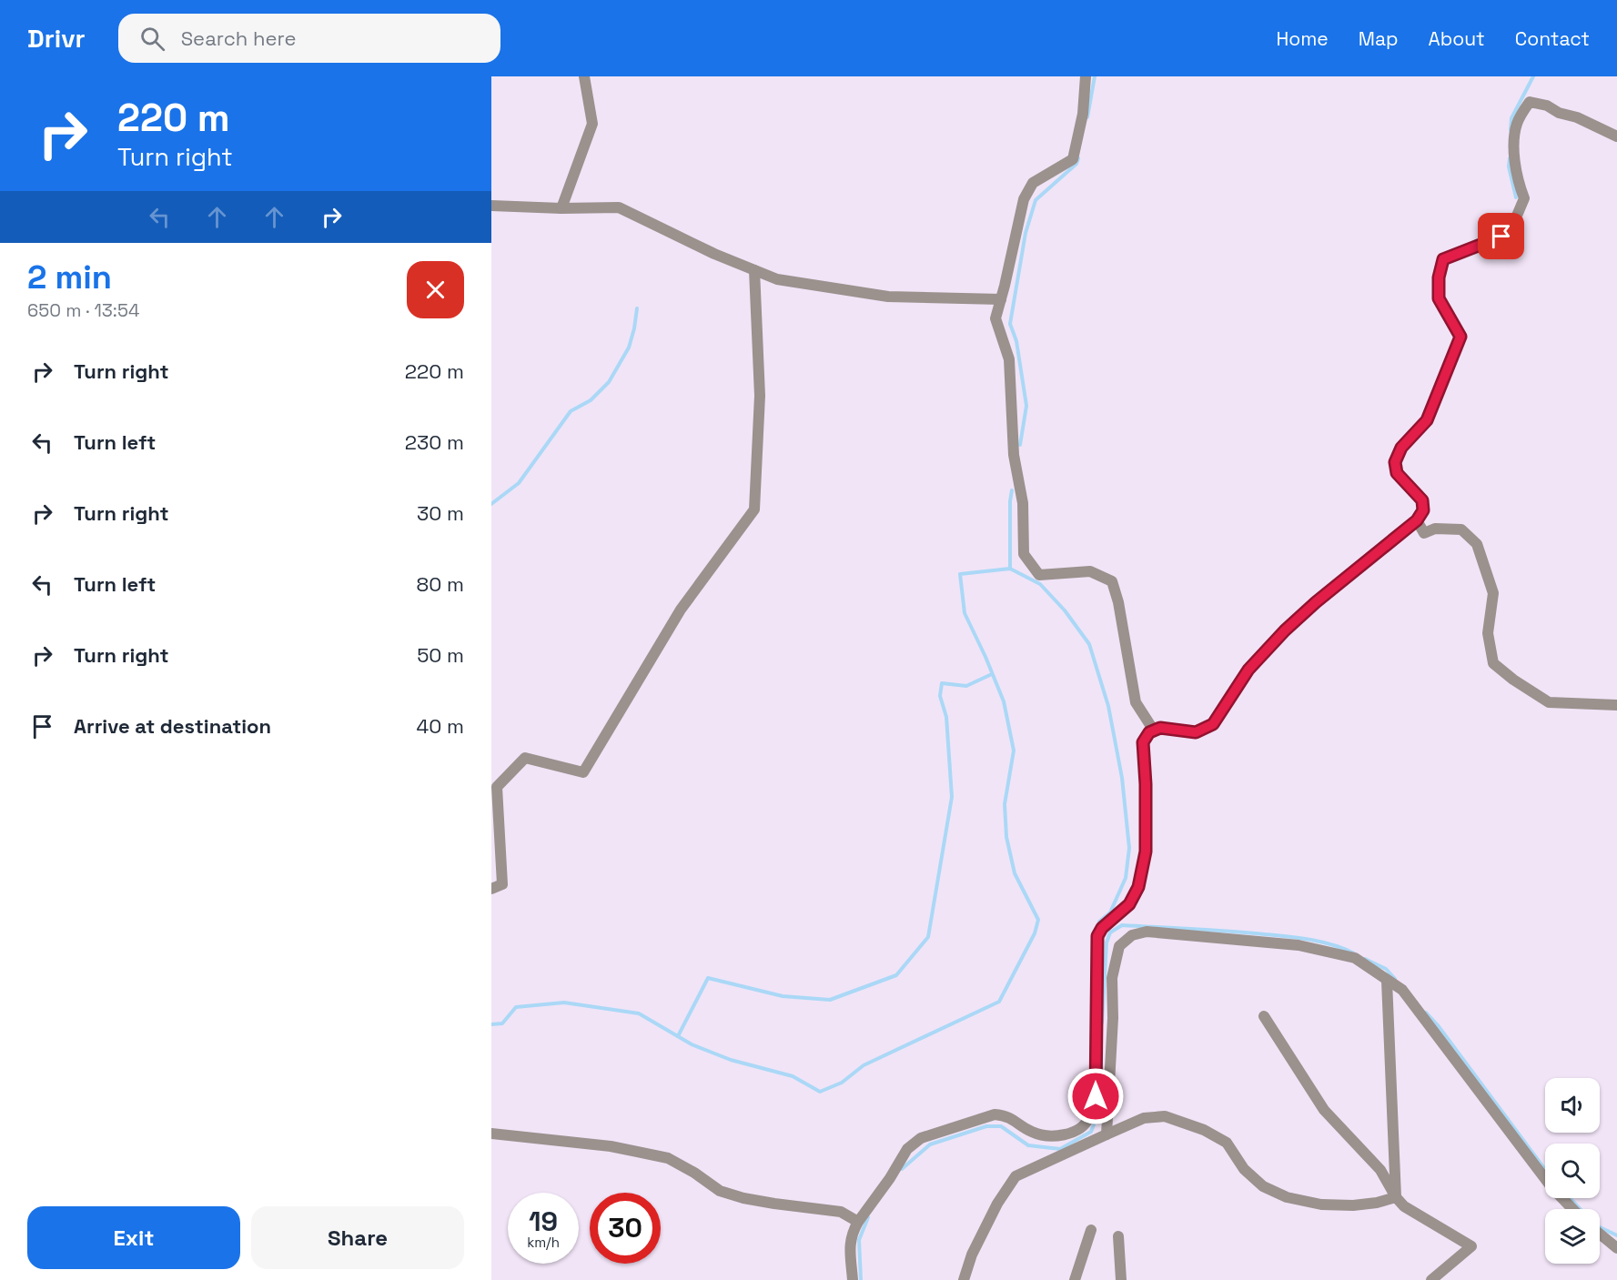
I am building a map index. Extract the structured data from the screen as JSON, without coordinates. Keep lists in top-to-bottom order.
{
  "page": {
    "header": "Drivr",
    "search": "Search here",
    "nav": [
      "Home",
      "Map",
      "About",
      "Contact"
    ],
    "turn": ["220 m", "Turn right"],
    "heading": ["2 min", "650 m · 13:54"],
    "list": [
      {
        "name": "Turn right",
        "value": "220 m"
      },
      {
        "name": "Turn left",
        "value": "230 m"
      },
      {
        "name": "Turn right",
        "value": "30 m"
      },
      {
        "name": "Turn left",
        "value": "80 m"
      },
      {
        "name": "Turn right",
        "value": "50 m"
      },
      {
        "name": "Arrive at destination",
        "value": "40 m"
      }
    ],
    "speed": "19 km/h",
    "limit": "30",
    "buttons": ["Exit", "Share"]
  }
}
